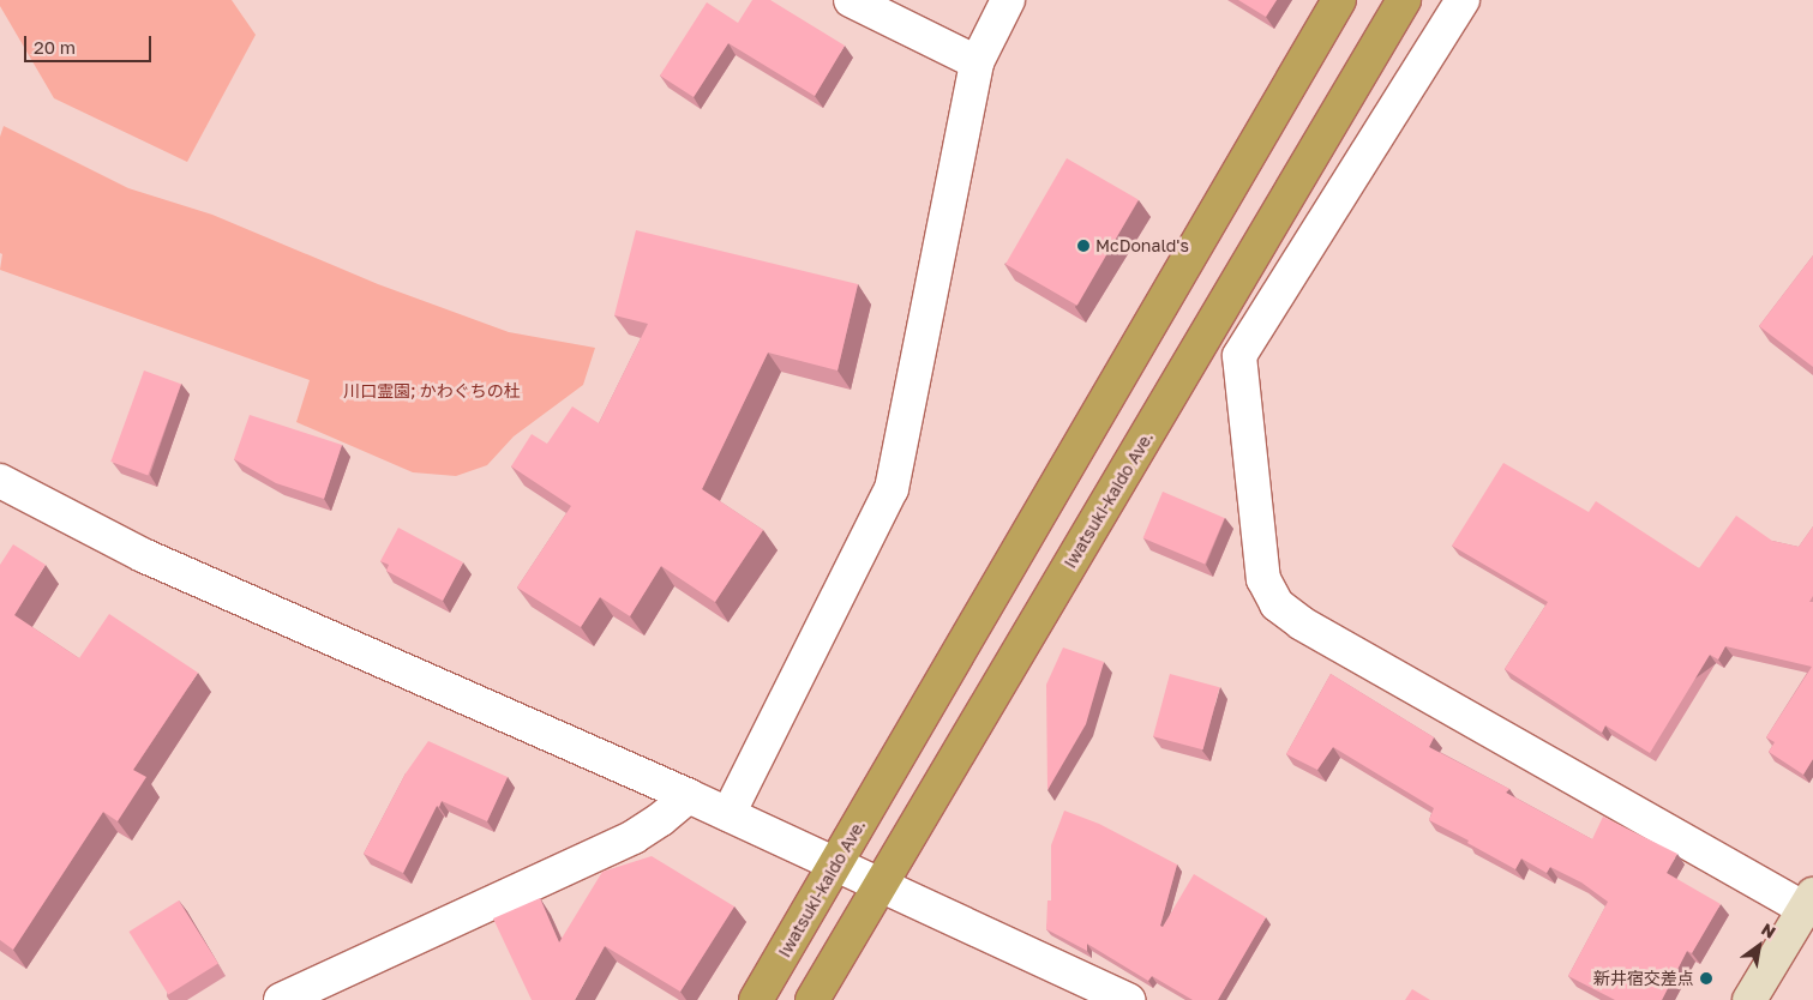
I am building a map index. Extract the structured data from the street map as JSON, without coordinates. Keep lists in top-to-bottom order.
{
  "streets": {
    "highway": ["Iwatsuki-kaido Ave."]
  },
  "parks": ["川口霊園; かわぐちの杜"],
  "places": ["McDonald's", "新井宿交差点"],
  "scale_bar": "20 m",
  "north": "top right"
}
